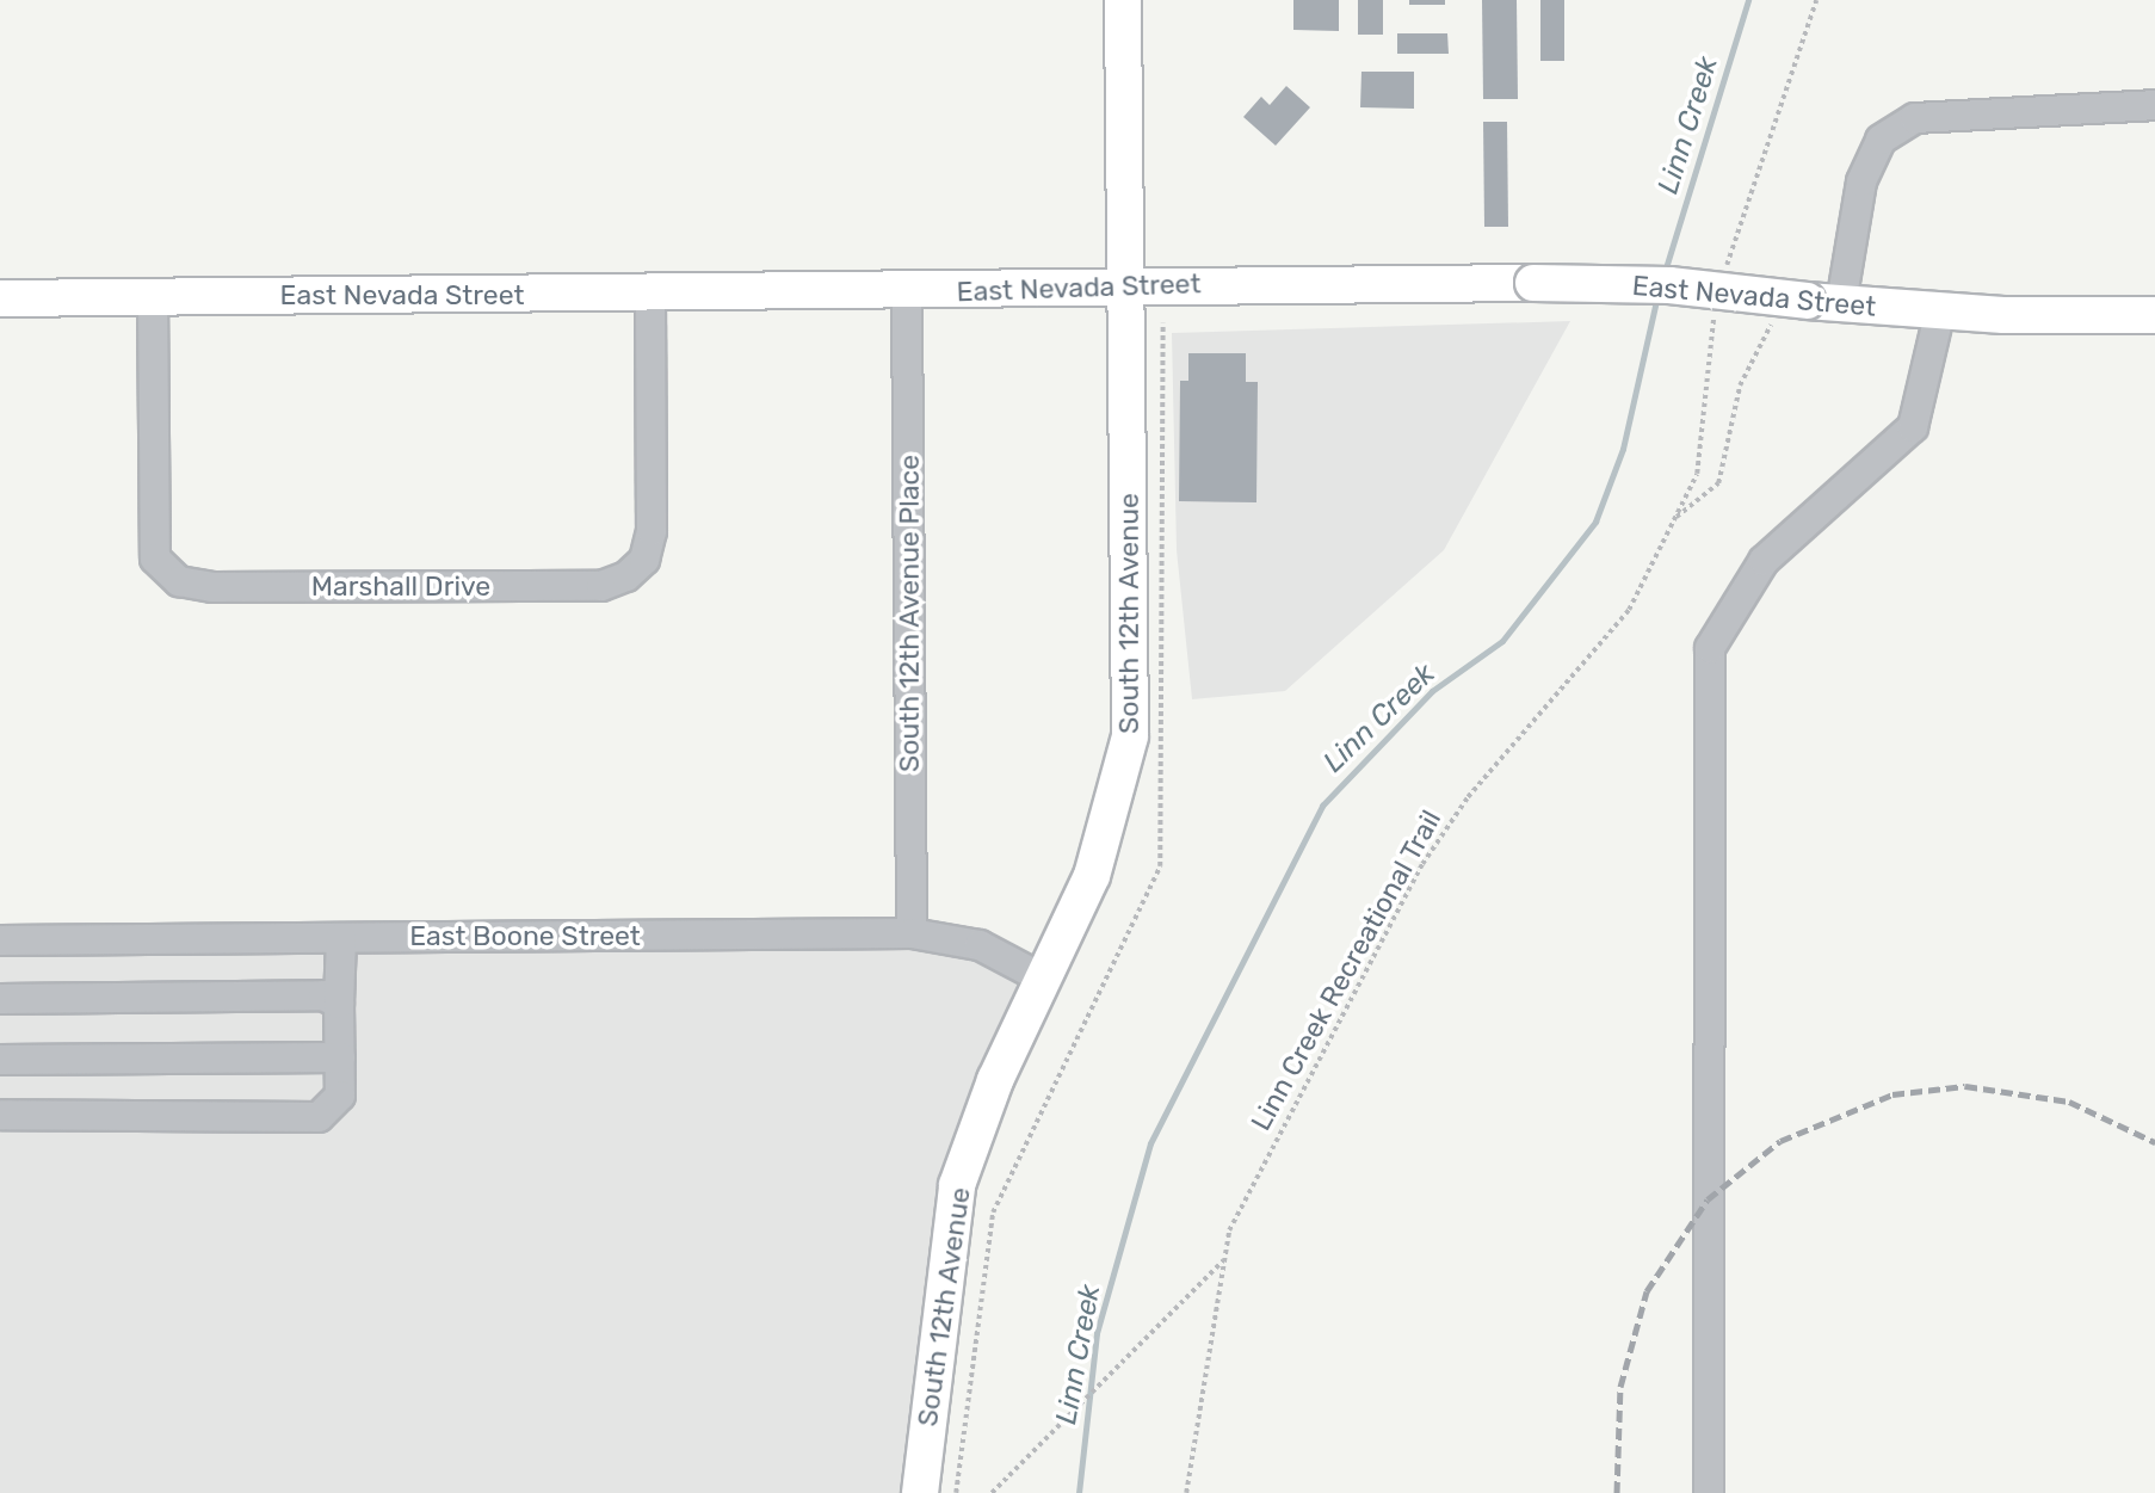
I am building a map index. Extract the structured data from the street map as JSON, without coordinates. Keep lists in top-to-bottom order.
{
  "streets": {
    "main road": ["East Nevada Street", "South 12th Avenue"],
    "street": ["Marshall Drive", "South 12th Avenue Place", "East Boone Street"],
    "path": ["Linn Creek Recreational Trail"]
  },
  "crossings": [
    ["East Nevada Street", "Marshall Drive"],
    ["East Nevada Street", "South 12th Avenue Place"],
    ["East Nevada Street", "South 12th Avenue"],
    ["South 12th Avenue Place", "East Boone Street"],
    ["South 12th Avenue", "East Boone Street"]
  ],
  "water": ["Linn Creek"]
}
